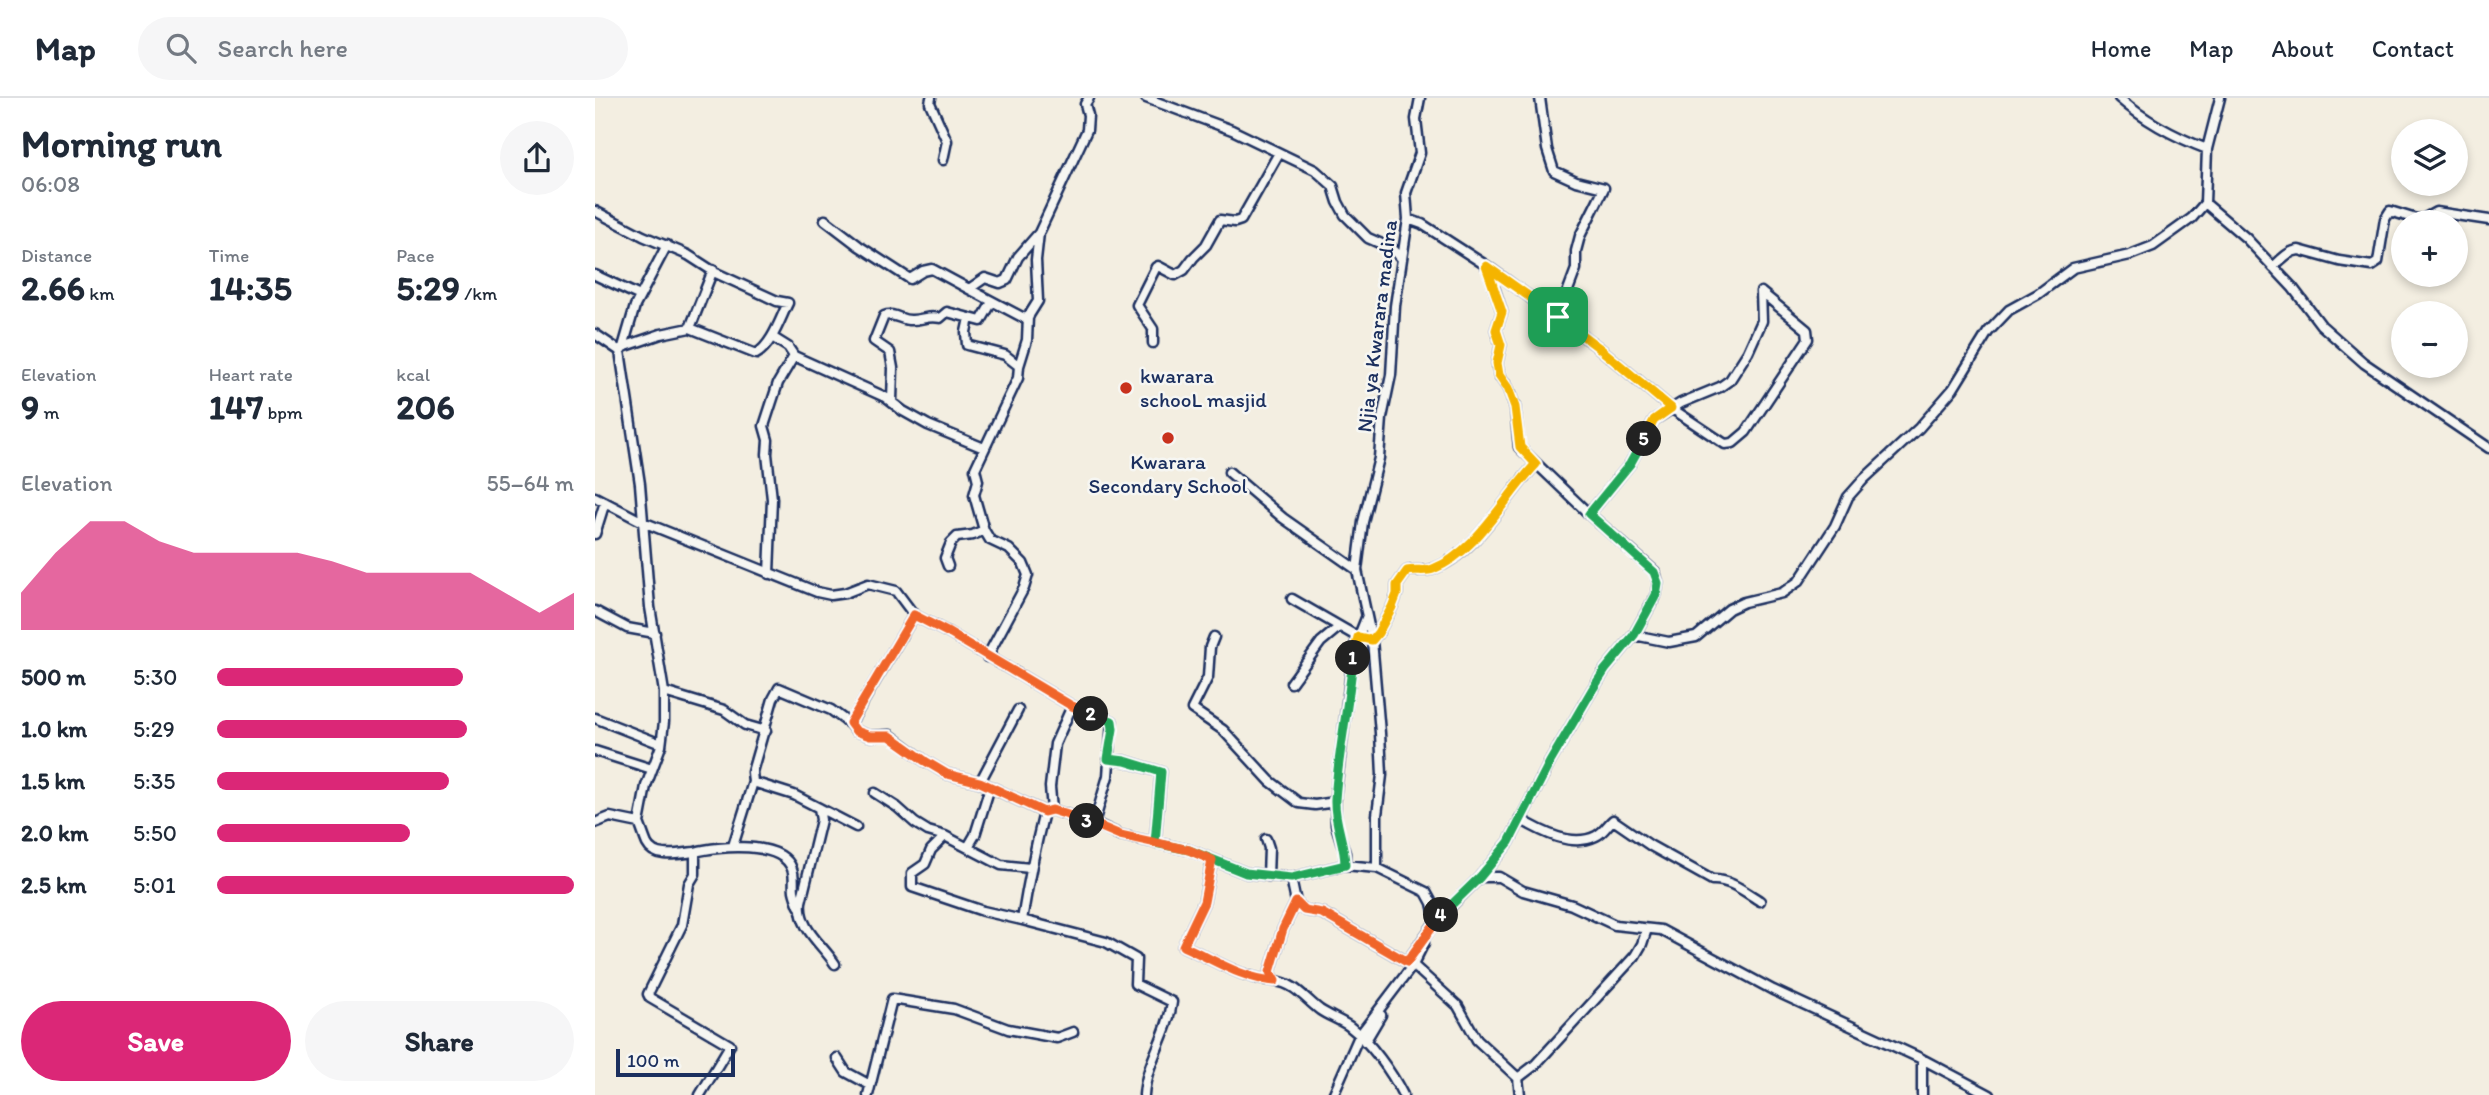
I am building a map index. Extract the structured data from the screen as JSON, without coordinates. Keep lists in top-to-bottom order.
{
  "streets": {
    "street": ["Njia ya Kwarara madina"]
  },
  "places": ["kwarara schooL masjid", "Kwarara Secondary School"],
  "scale_bar": "100 m",
  "page": {
    "header": "Map",
    "search": "Search here",
    "nav": [
      "Home",
      "Map",
      "About",
      "Contact"
    ],
    "heading": ["Morning run", "06:08"],
    "map_buttons": ["+", "−"],
    "stats": [
      ["Distance", "2.66 km"],
      ["Time", "14:35"],
      ["Pace", "5:29 /km"],
      ["Elevation", "9 m"],
      ["Heart rate", "147 bpm"],
      ["kcal", "206"]
    ],
    "pins": [
      "5",
      "1",
      "2",
      "3",
      "4"
    ],
    "chart": ["Elevation", "55–64 m"],
    "list": [
      {
        "name": "500 m",
        "note": "5:30"
      },
      {
        "name": "1.0 km",
        "note": "5:29"
      },
      {
        "name": "1.5 km",
        "note": "5:35"
      },
      {
        "name": "2.0 km",
        "note": "5:50"
      },
      {
        "name": "2.5 km",
        "note": "5:01"
      }
    ],
    "buttons": ["Save", "Share"],
    "scale": "100 m"
  }
}
